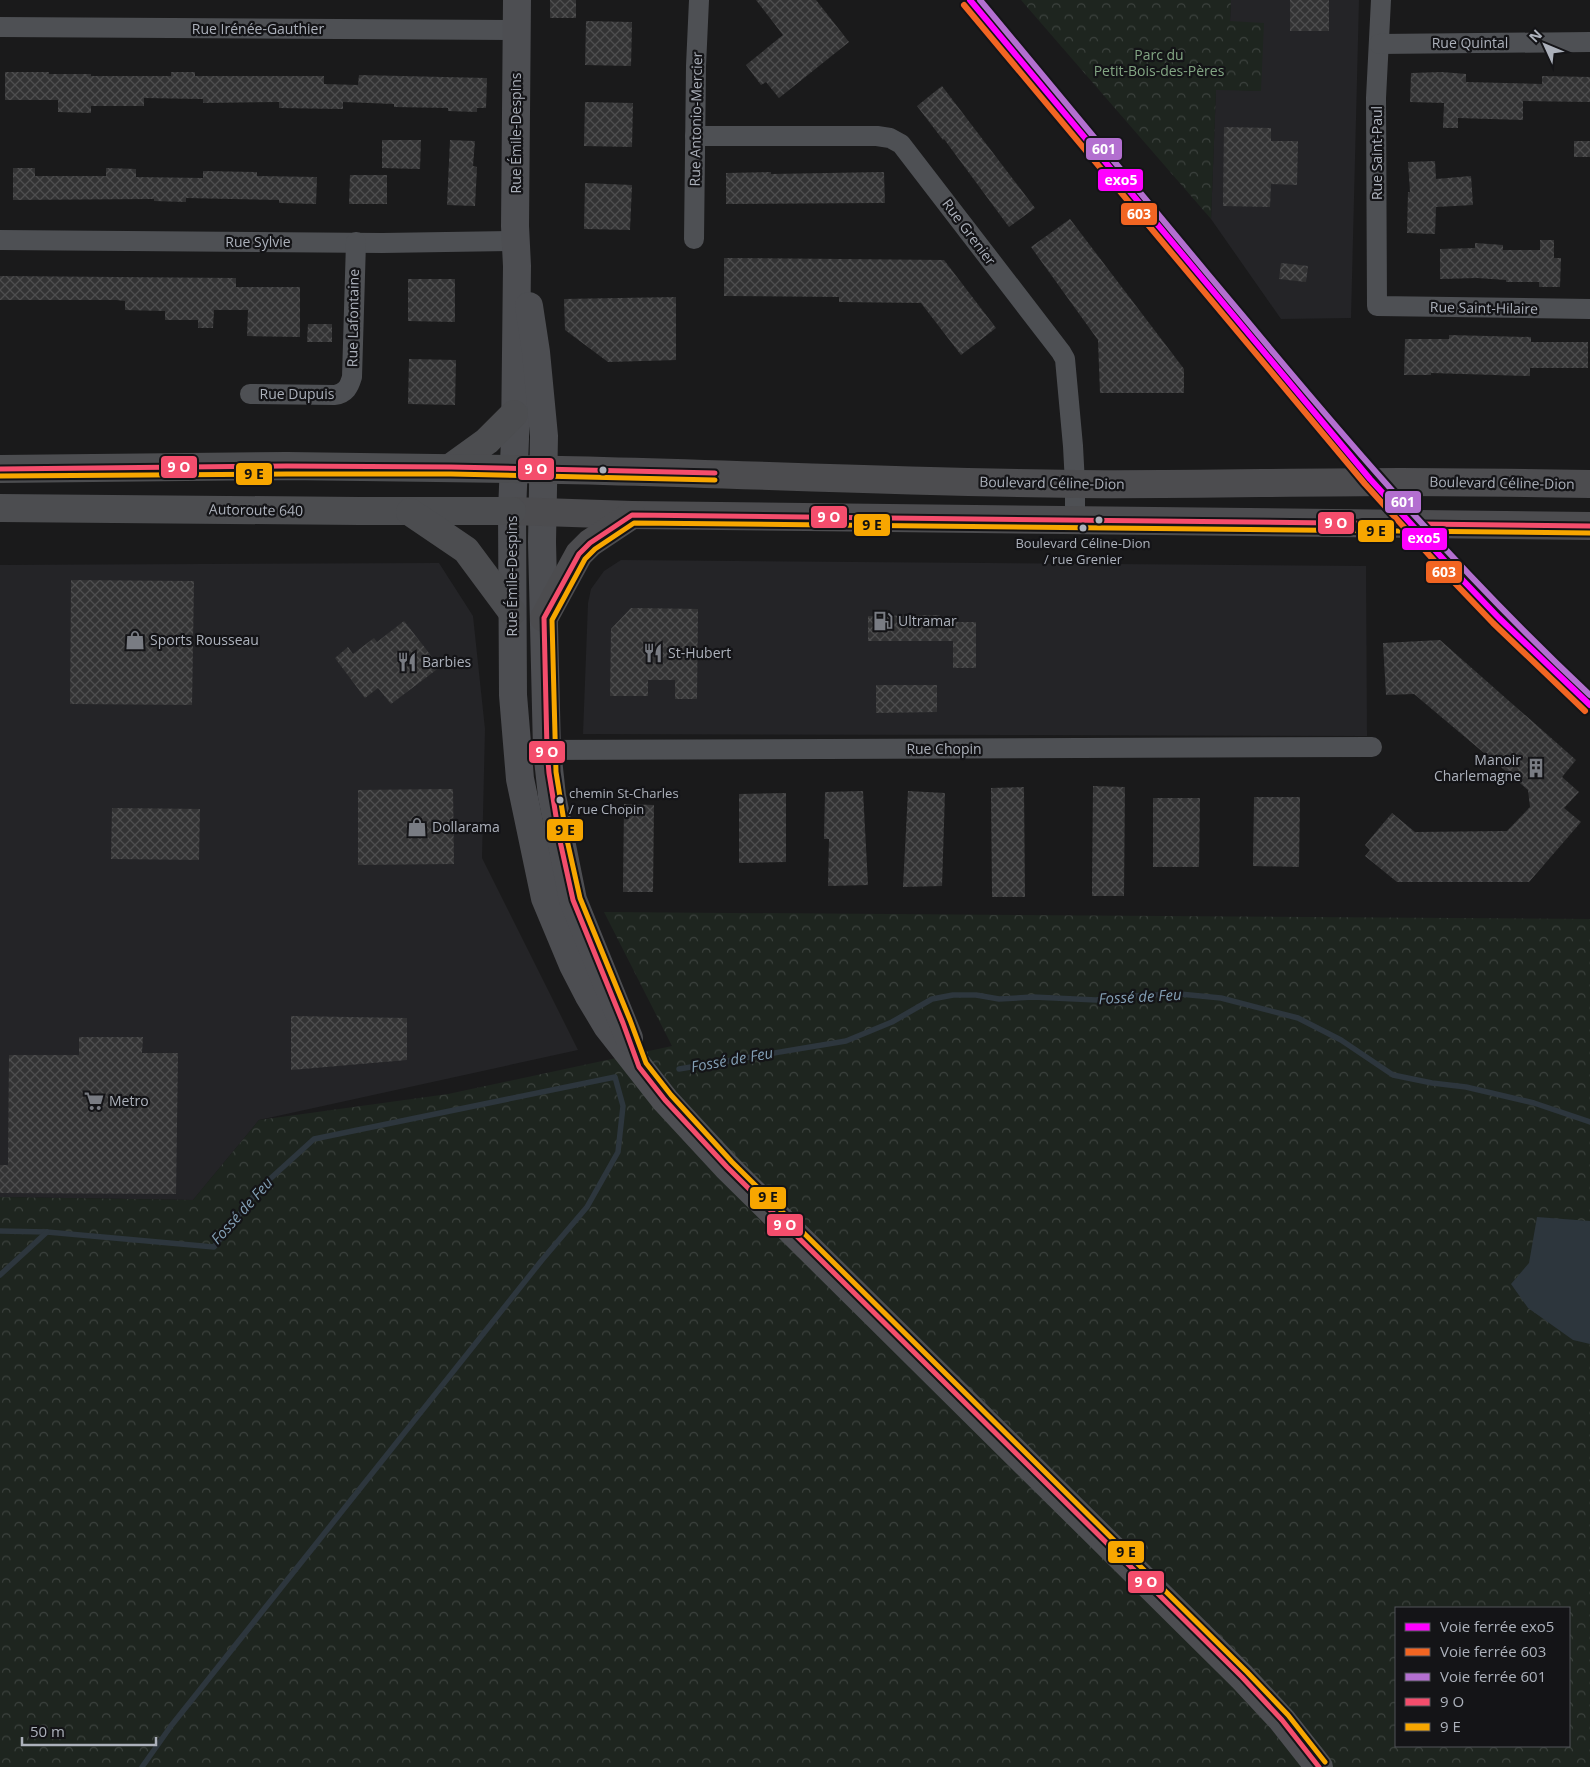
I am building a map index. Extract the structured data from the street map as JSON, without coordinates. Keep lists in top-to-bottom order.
{
  "streets": {
    "highway": ["Autoroute 640"],
    "main road": ["Rue Émile-Despins", "Boulevard Céline-Dion"],
    "street": [
      "Rue Irénée-Gauthier",
      "Rue Quintal",
      "Rue Antonio-Mercier",
      "Rue Saint-Paul",
      "Rue Grenier",
      "Rue Sylvie",
      "Rue Saint-Hilaire",
      "Rue Lafontaine",
      "Rue Dupuis",
      "Rue Chopin"
    ]
  },
  "crossings": [
    ["Rue Irénée-Gauthier", "Rue Émile-Despins"],
    ["Rue Quintal", "Rue Saint-Paul"],
    ["Rue Antonio-Mercier", "Rue Grenier"],
    ["Rue Émile-Despins", "Rue Sylvie"],
    ["Rue Émile-Despins", "Boulevard Céline-Dion"],
    ["Rue Émile-Despins", "Autoroute 640"],
    ["Rue Émile-Despins", "Rue Chopin"],
    ["Rue Saint-Paul", "Rue Saint-Hilaire"],
    ["Rue Grenier", "Boulevard Céline-Dion"],
    ["Rue Sylvie", "Rue Lafontaine"],
    ["Rue Lafontaine", "Rue Dupuis"]
  ],
  "water": ["Fossé de Feu"],
  "parks": ["Parc du Petit-Bois-des-Pères"],
  "places": {
    "other": ["Boulevard Céline-Dion / rue Grenier", "chemin St-Charles / rue Chopin"],
    "fuel station": ["Ultramar"],
    "shop": ["Sports Rousseau", "Dollarama"],
    "restaurant": ["St-Hubert", "Barbies"],
    "building": ["Manoir Charlemagne"],
    "supermarket": ["Metro"]
  },
  "lines": ["rail line exo5", "rail line 601", "rail line 603"],
  "legend": [
    "Voie ferrée exo5",
    "Voie ferrée 603",
    "Voie ferrée 601",
    "9 O",
    "9 E"
  ],
  "scale_bar": "50 m",
  "north": "top left"
}
